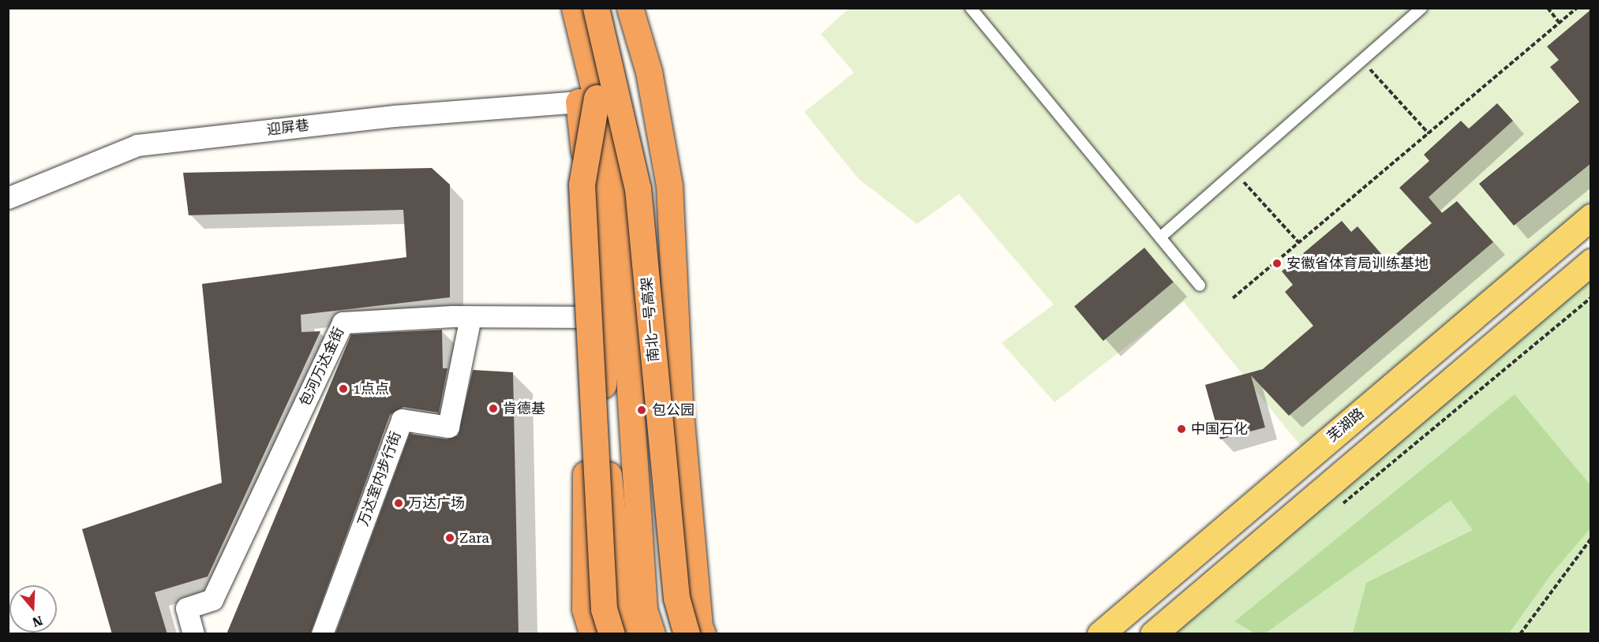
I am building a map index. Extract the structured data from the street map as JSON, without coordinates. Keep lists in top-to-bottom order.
{
  "streets": {
    "highway": ["南北一号高架"],
    "main road": ["芜湖路"],
    "street": ["迎屏巷", "包河万达金街", "万达室内步行街"]
  },
  "crossings": [
    ["迎屏巷", "南北一号高架"],
    ["包河万达金街", "万达室内步行街"]
  ],
  "places": [
    "安徽省体育局训练基地",
    "1点点",
    "肯德基",
    "包公园",
    "中国石化",
    "万达广场",
    "Zara"
  ],
  "north": "bottom"
}
